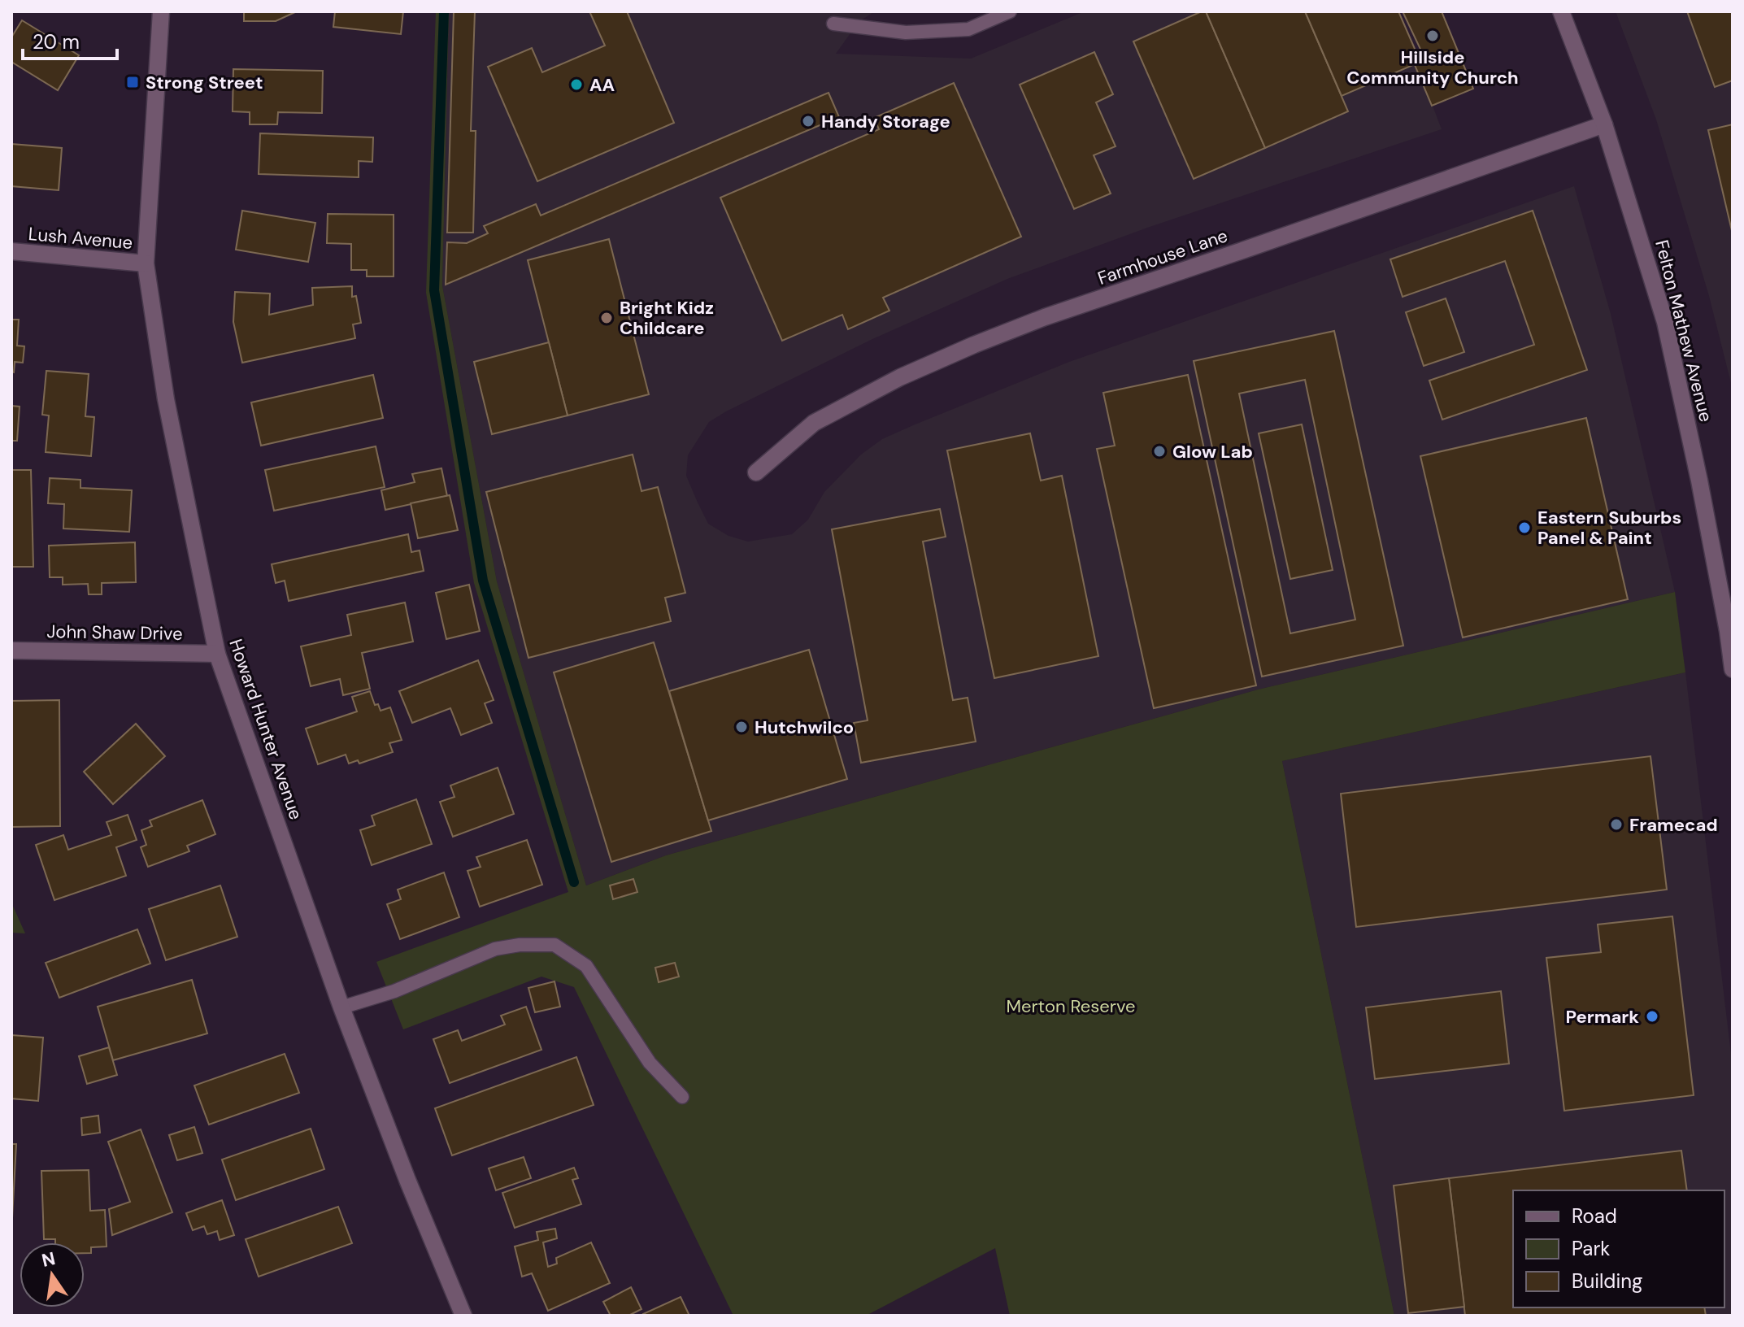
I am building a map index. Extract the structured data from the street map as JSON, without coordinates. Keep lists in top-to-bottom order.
{
  "streets": {
    "street": [
      "Lush Avenue",
      "Farmhouse Lane",
      "Felton Mathew Avenue",
      "John Shaw Drive",
      "Howard Hunter Avenue"
    ]
  },
  "crossings": [
    ["Lush Avenue", "Howard Hunter Avenue"],
    ["Farmhouse Lane", "Felton Mathew Avenue"],
    ["John Shaw Drive", "Howard Hunter Avenue"]
  ],
  "parks": ["Merton Reserve"],
  "places": {
    "other": [
      "Hillside Community Church",
      "AA",
      "Handy Storage",
      "Bright Kidz Childcare",
      "Glow Lab",
      "Eastern Suburbs Panel & Paint",
      "Hutchwilco",
      "Framecad",
      "Permark"
    ],
    "transit": ["Strong Street"]
  },
  "legend": ["Road", "Park", "Building"],
  "scale_bar": "20 m",
  "north": "top"
}
